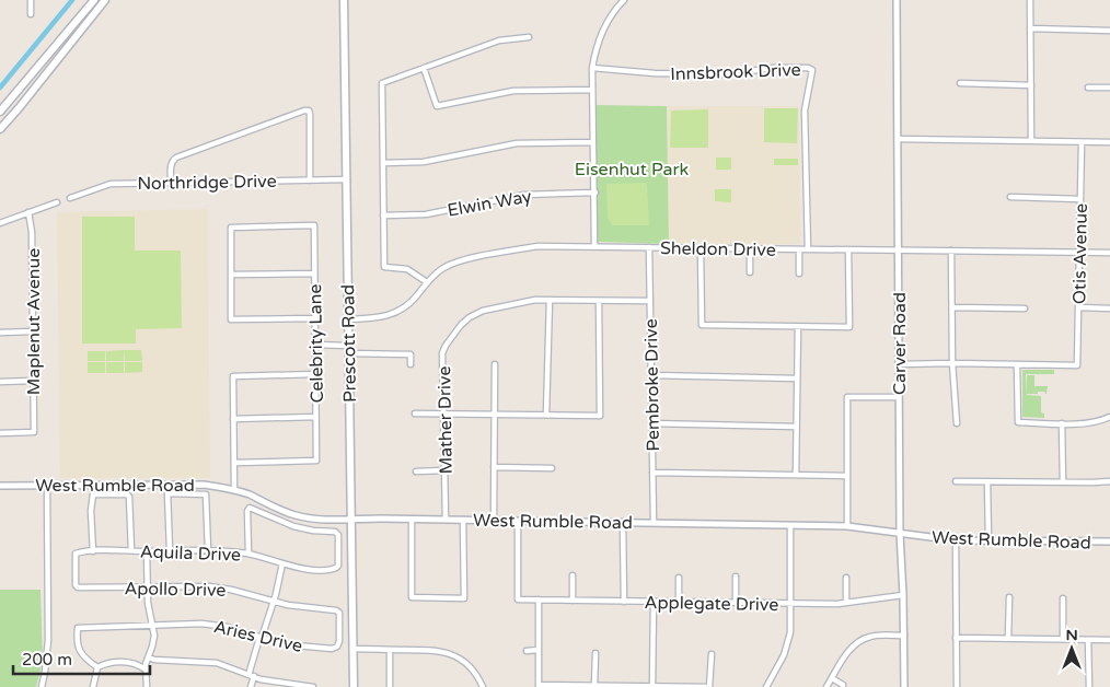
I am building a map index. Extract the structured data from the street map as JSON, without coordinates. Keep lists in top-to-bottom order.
{
  "streets": {
    "main road": ["Prescott Road"],
    "street": [
      "Innsbrook Drive",
      "Northridge Drive",
      "Elwin Way",
      "Sheldon Drive",
      "Otis Avenue",
      "Maplenut Avenue",
      "Celebrity Lane",
      "Carver Road",
      "Pembroke Drive",
      "Mather Drive",
      "West Rumble Road",
      "Aquila Drive",
      "Apollo Drive",
      "Applegate Drive",
      "Aries Drive"
    ]
  },
  "crossings": [
    ["Innsbrook Drive", "Sheldon Drive"],
    ["Northridge Drive", "Prescott Road"],
    ["Sheldon Drive", "Otis Avenue"],
    ["Sheldon Drive", "Prescott Road"],
    ["Sheldon Drive", "Carver Road"],
    ["Sheldon Drive", "Pembroke Drive"],
    ["Prescott Road", "West Rumble Road"],
    ["Carver Road", "West Rumble Road"],
    ["Carver Road", "Applegate Drive"],
    ["Pembroke Drive", "Mather Drive"],
    ["Pembroke Drive", "West Rumble Road"],
    ["Mather Drive", "West Rumble Road"],
    ["West Rumble Road", "Applegate Drive"],
    ["Aquila Drive", "Apollo Drive"],
    ["Apollo Drive", "Aries Drive"]
  ],
  "parks": ["Eisenhut Park"],
  "scale_bar": "200 m",
  "north": "top"
}
